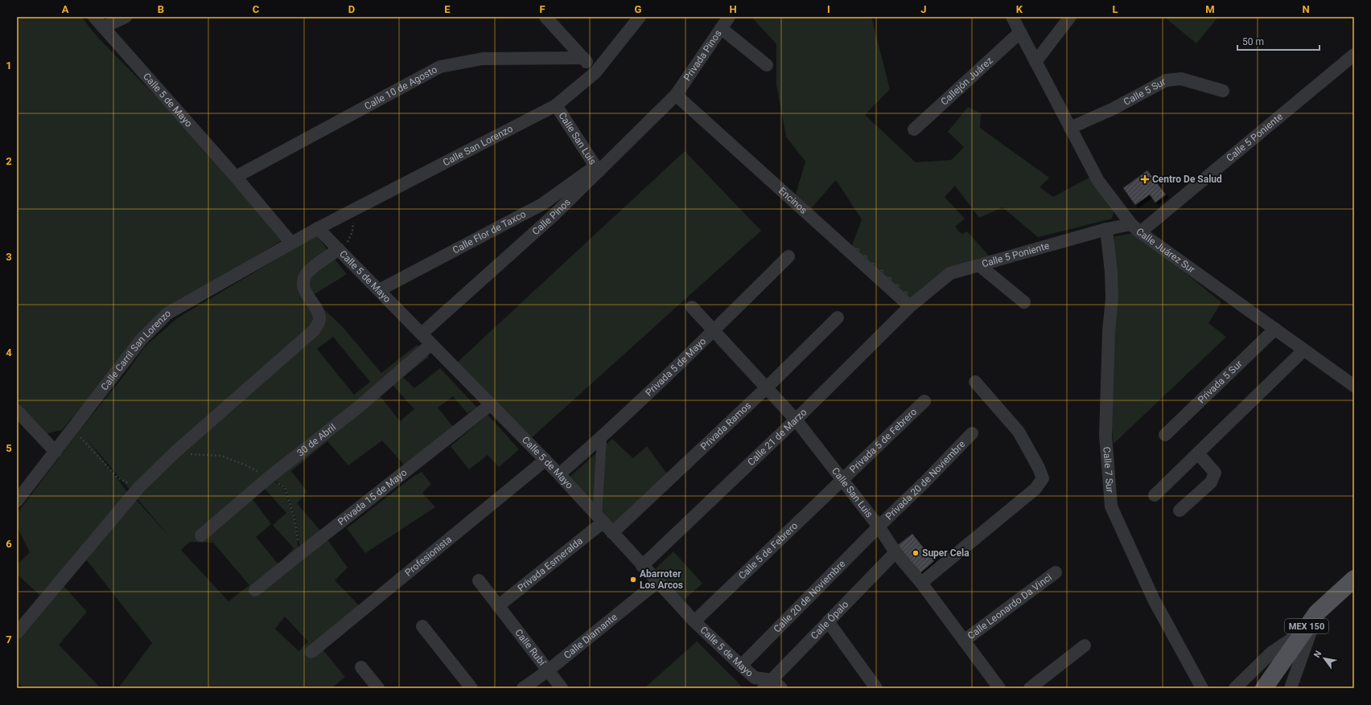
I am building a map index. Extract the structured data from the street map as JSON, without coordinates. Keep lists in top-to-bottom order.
{
  "streets": {
    "main road": ["MEX 150"],
    "street": [
      "Privada Pinos",
      "Callejón Juárez",
      "Calle 10 de Agosto",
      "Calle 5 Sur",
      "Calle 5 de Mayo",
      "Calle 5 Poniente",
      "Calle San Luis",
      "Calle San Lorenzo",
      "Encinos",
      "Calle Pinos",
      "Calle Flor de Taxco",
      "Calle Juárez Sur",
      "Calle Carril San Lorenzo",
      "Privada 5 de Mayo",
      "Privada 5 Sur",
      "Privada Ramos",
      "Calle 21 de Marzo",
      "30 de Abril",
      "Privada 5 de Febrero",
      "Calle 7 Sur",
      "Privada 20 de Noviembre",
      "Privada 15 de Mayo",
      "Calle 5 de Febrero",
      "Profesionista",
      "Privada Esmeralda",
      "Calle 20 de Noviembre",
      "Calle Leonardo Da Vinci",
      "Calle Ópalo",
      "Calle Diamante",
      "Calle Rubí"
    ]
  },
  "crossings": [
    ["Privada Pinos", "Encinos"],
    ["Privada Pinos", "Calle Pinos"],
    ["Callejón Juárez", "Calle Juárez Sur"],
    ["Calle 10 de Agosto", "Calle 5 de Mayo"],
    ["Calle 5 Sur", "Calle Juárez Sur"],
    ["Calle 5 de Mayo", "Calle San Lorenzo"],
    ["Calle 5 de Mayo", "Calle Pinos"],
    ["Calle 5 de Mayo", "Calle Flor de Taxco"],
    ["Calle 5 de Mayo", "Calle Carril San Lorenzo"],
    ["Calle 5 de Mayo", "Privada 5 de Mayo"],
    ["Calle 5 de Mayo", "Privada Ramos"],
    ["Calle 5 de Mayo", "Calle 21 de Marzo"],
    ["Calle 5 de Mayo", "30 de Abril"],
    ["Calle 5 de Mayo", "Privada 15 de Mayo"],
    ["Calle 5 de Mayo", "Calle 5 de Febrero"],
    ["Calle 5 de Mayo", "Profesionista"],
    ["Calle 5 de Mayo", "Privada Esmeralda"],
    ["Calle 5 de Mayo", "Calle 20 de Noviembre"],
    ["Calle 5 de Mayo", "Calle Ópalo"],
    ["Calle 5 de Mayo", "Calle Diamante"],
    ["Calle 5 Poniente", "Encinos"],
    ["Calle 5 Poniente", "Calle Juárez Sur"],
    ["Calle 5 Poniente", "Calle 21 de Marzo"],
    ["Calle 5 Poniente", "Calle 7 Sur"],
    ["Calle San Luis", "Calle San Lorenzo"],
    ["Calle San Luis", "Calle Pinos"],
    ["Calle San Luis", "Calle Flor de Taxco"],
    ["Calle San Luis", "Privada 5 de Mayo"],
    ["Calle San Luis", "Privada Ramos"],
    ["Calle San Luis", "Calle 21 de Marzo"],
    ["Calle San Luis", "Privada 5 de Febrero"],
    ["Calle San Luis", "Privada 20 de Noviembre"],
    ["Calle San Luis", "Calle 5 de Febrero"],
    ["Calle San Luis", "Calle 20 de Noviembre"],
    ["Calle San Luis", "Calle Leonardo Da Vinci"],
    ["Calle San Luis", "Calle Ópalo"],
    ["Calle San Lorenzo", "Calle Carril San Lorenzo"],
    ["Encinos", "Calle Pinos"],
    ["Encinos", "Calle 21 de Marzo"],
    ["Calle Pinos", "Calle Flor de Taxco"],
    ["Calle Juárez Sur", "Privada 5 Sur"],
    ["Privada 5 de Febrero", "Calle 5 de Febrero"],
    ["Privada 20 de Noviembre", "Calle 20 de Noviembre"],
    ["Privada Esmeralda", "Calle Rubí"],
    ["Calle Diamante", "Calle Rubí"]
  ],
  "places": {
    "health": ["Centro De Salud"],
    "other": ["Super Cela", "Abarroter Los Arcos"]
  },
  "scale_bar": "50 m",
  "north": "top left",
  "grid": {
    "columns": [
      "A",
      "B",
      "C",
      "D",
      "E",
      "F",
      "G",
      "H",
      "I",
      "J",
      "K",
      "L",
      "M",
      "N"
    ],
    "rows": [
      "1",
      "2",
      "3",
      "4",
      "5",
      "6",
      "7"
    ]
  }
}
